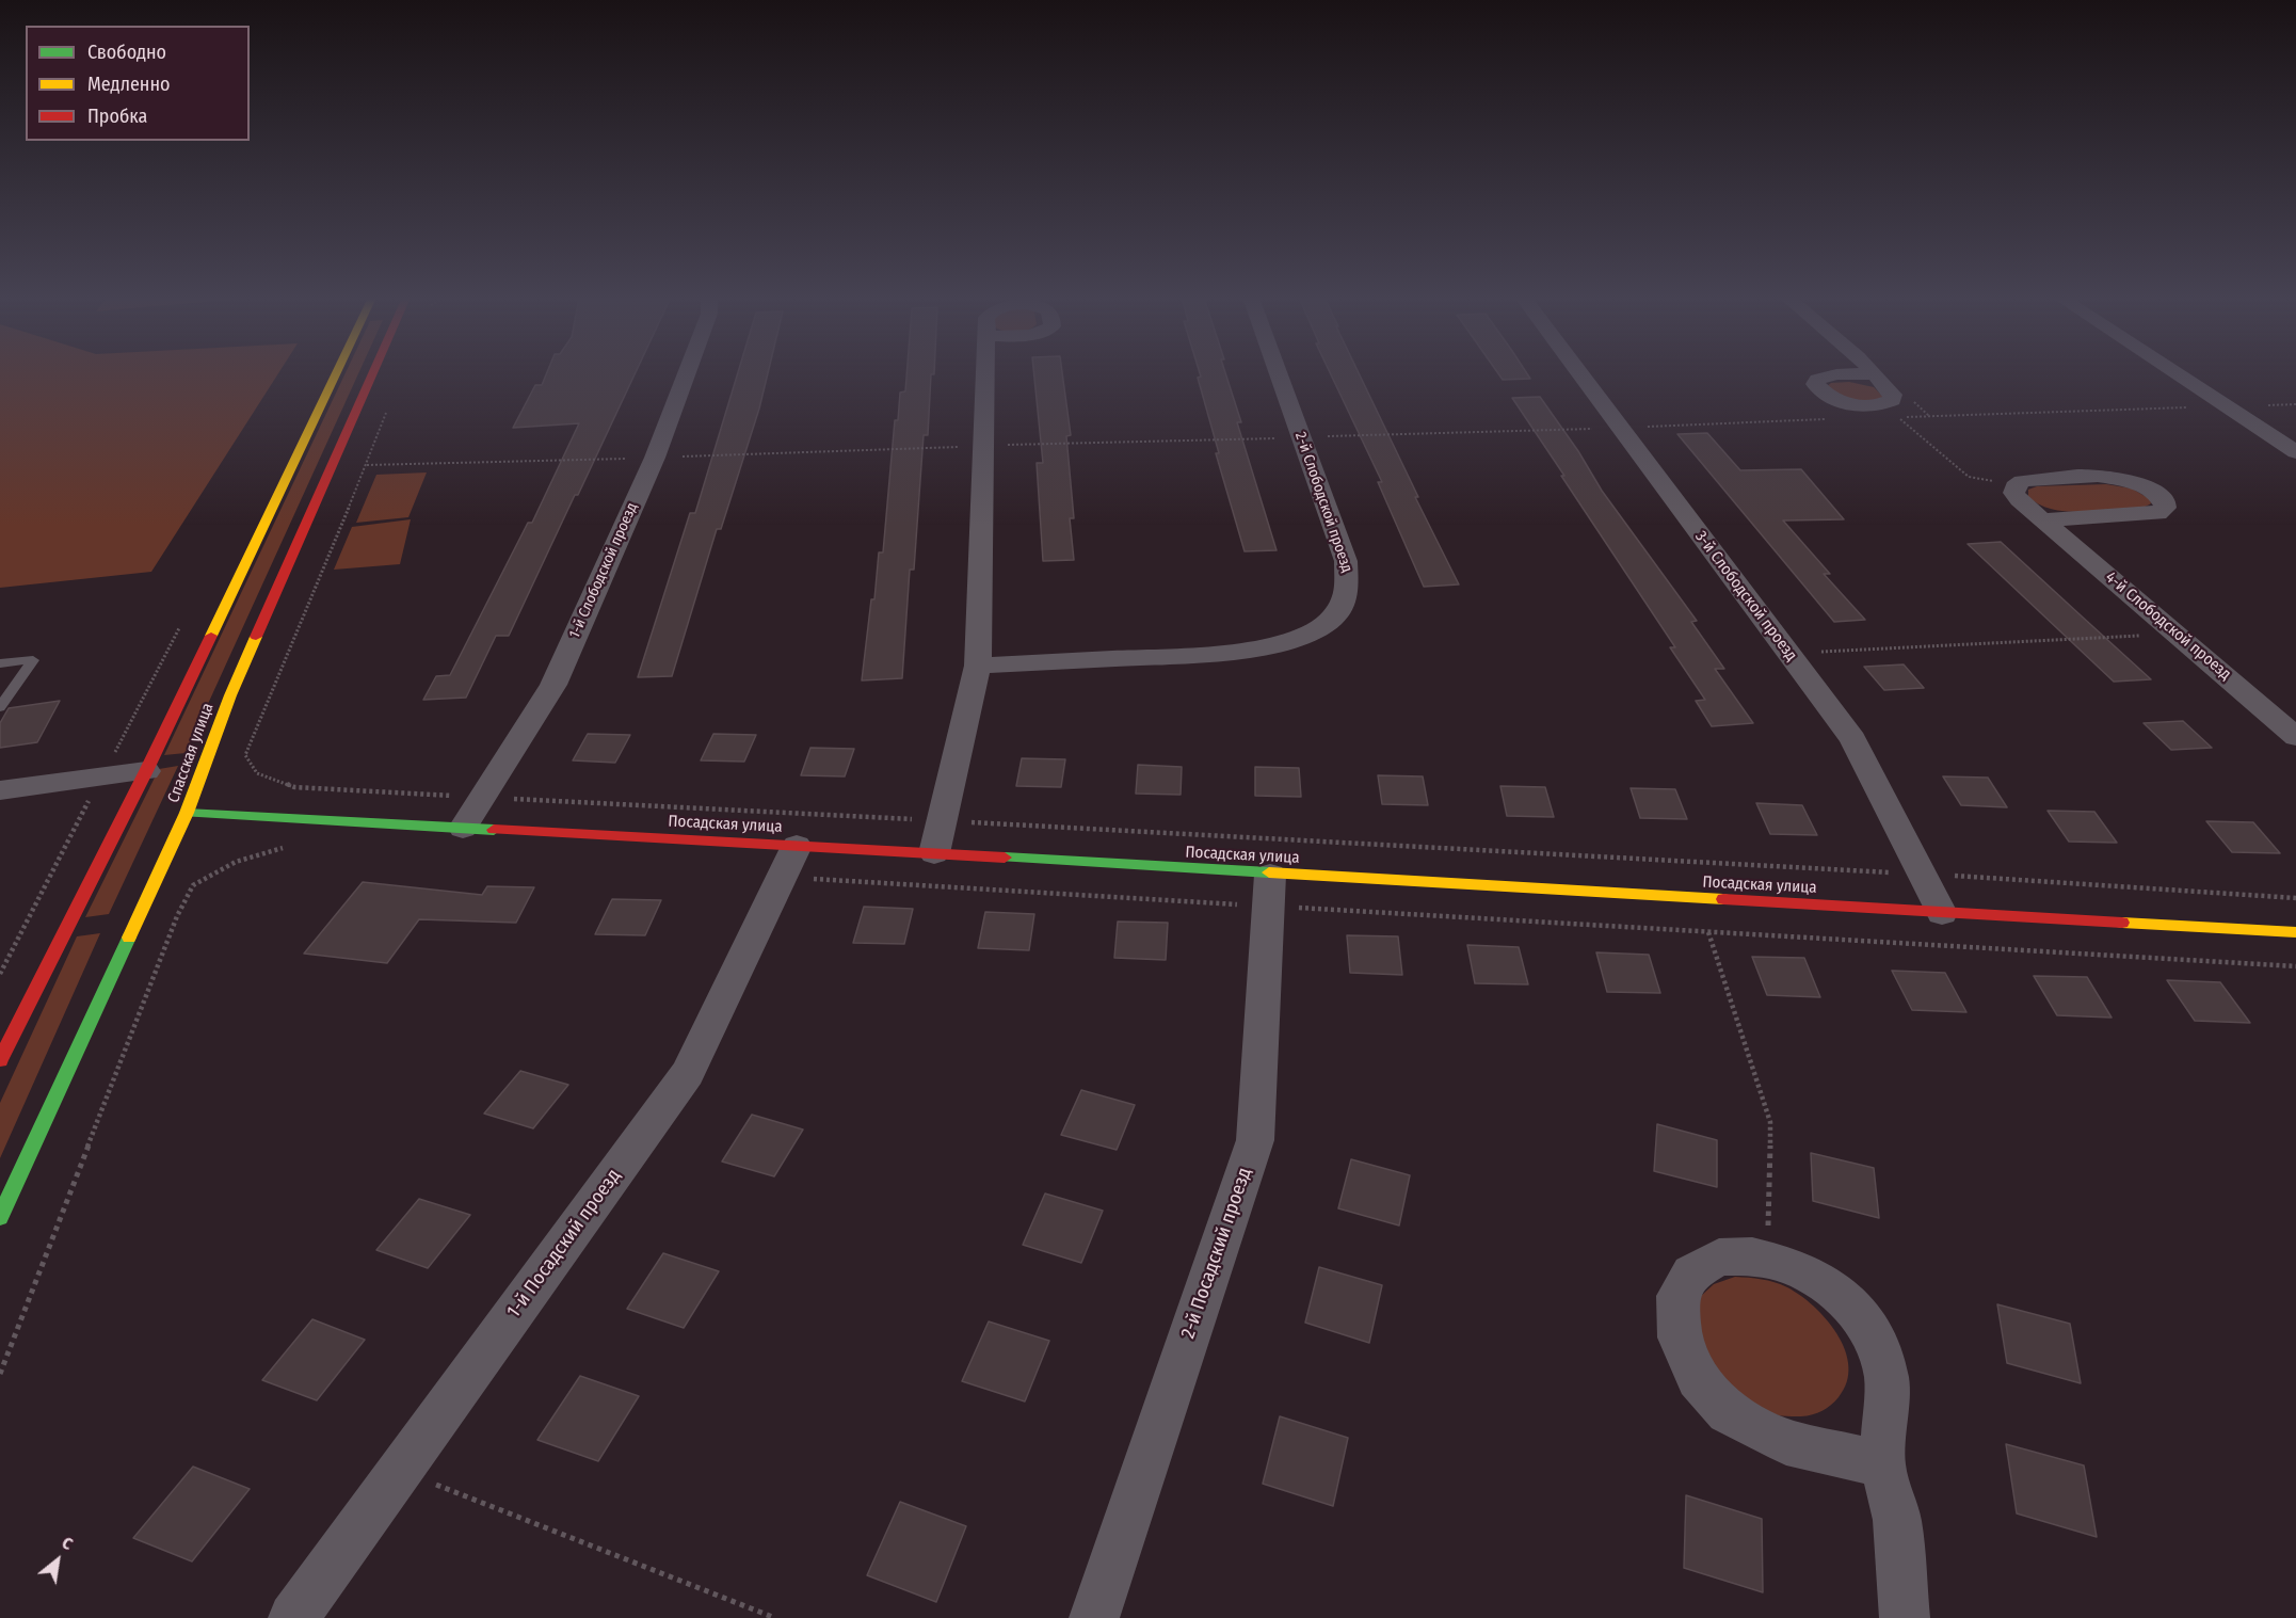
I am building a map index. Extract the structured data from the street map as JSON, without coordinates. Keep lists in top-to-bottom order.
{
  "streets": {
    "street": [
      "2-й Слободской проезд",
      "1-й Слободской проезд",
      "3-й Слободской проезд",
      "4-й Слободской проезд",
      "Спасская улица",
      "Посадская улица",
      "1-й Посадский проезд",
      "2-й Посадский проезд"
    ]
  },
  "crossings": [
    ["1-й Слободской проезд", "Посадская улица"],
    ["3-й Слободской проезд", "Посадская улица"],
    ["Спасская улица", "Посадская улица"],
    ["Посадская улица", "1-й Посадский проезд"],
    ["Посадская улица", "2-й Посадский проезд"]
  ],
  "legend": ["Свободно", "Медленно", "Пробка"],
  "north": "top right"
}
